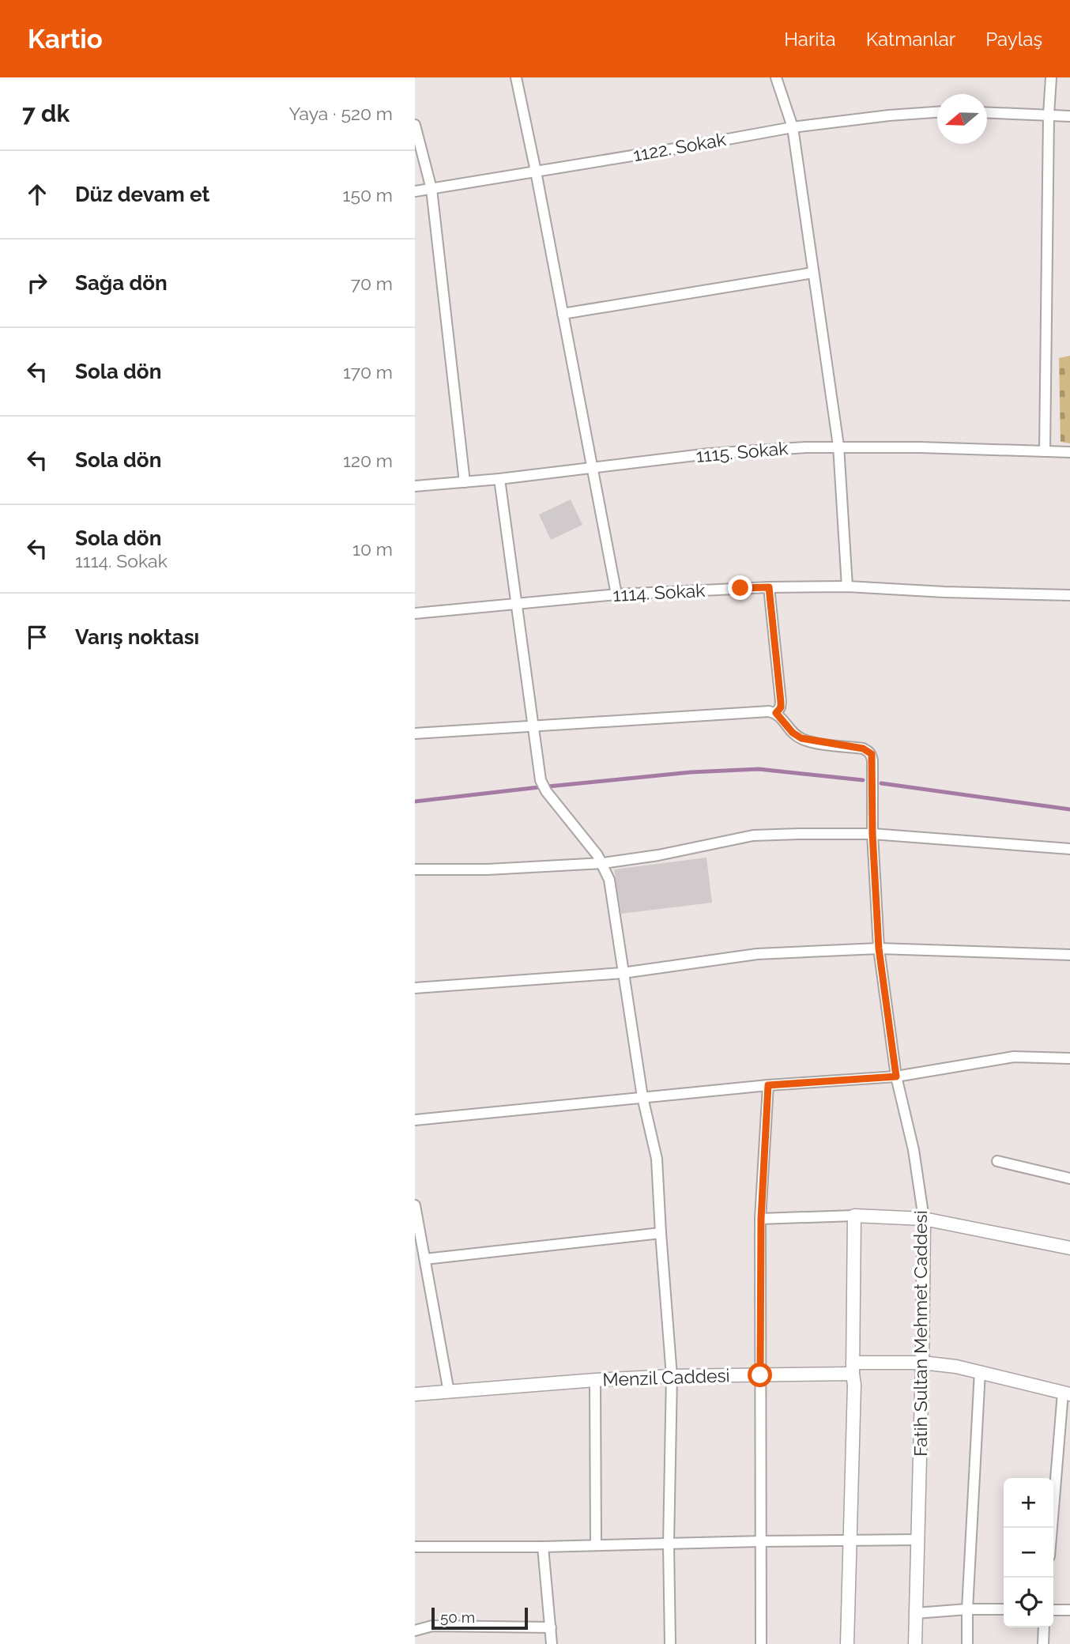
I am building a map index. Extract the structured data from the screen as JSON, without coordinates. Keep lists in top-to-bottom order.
{
  "streets": {
    "street": [
      "1122. Sokak",
      "1115. Sokak",
      "1114. Sokak",
      "Fatih Sultan Mehmet Caddesi",
      "Menzil Caddesi"
    ]
  },
  "crossings": [
    ["Fatih Sultan Mehmet Caddesi", "Menzil Caddesi"]
  ],
  "scale_bar": "50 m",
  "north": "left",
  "page": {
    "header": "Kartio",
    "nav": ["Harita", "Katmanlar", "Paylaş"],
    "heading": ["7 dk", "Yaya · 520 m"],
    "list": [
      ["Düz devam et", "150 m"],
      ["Sağa dön", "70 m"],
      ["Sola dön", "170 m"],
      ["Sola dön", "120 m"],
      ["Sola dön", "1114. Sokak", "10 m"],
      "Varış noktası"
    ],
    "map_buttons": ["+", "−"],
    "scale": "50 m"
  }
}
